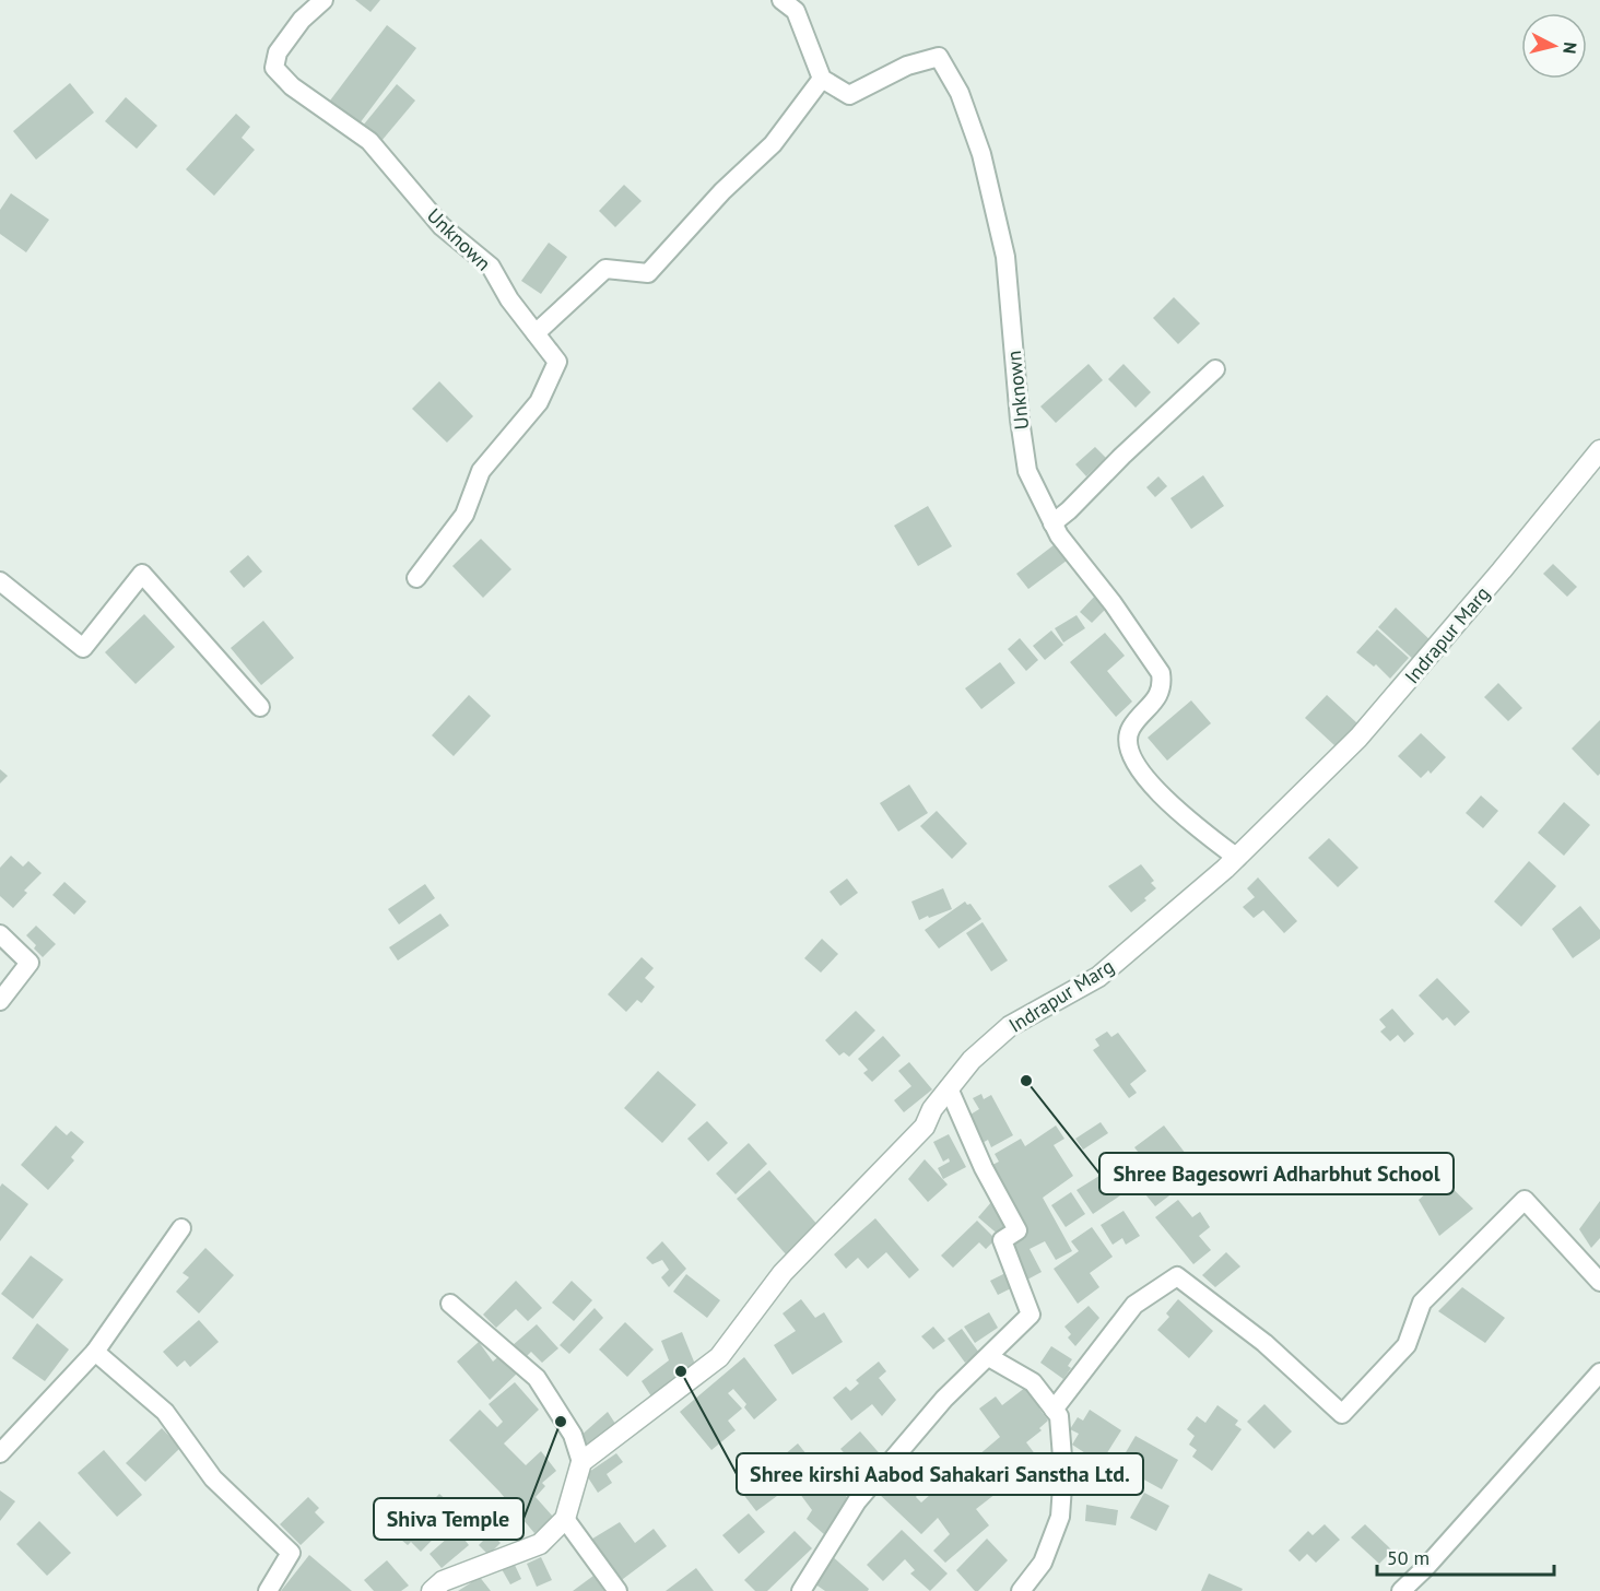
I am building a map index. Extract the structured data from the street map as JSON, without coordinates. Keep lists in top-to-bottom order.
{
  "streets": {
    "street": ["Unknown", "Indrapur Marg"]
  },
  "crossings": [
    ["Unknown", "Indrapur Marg"]
  ],
  "places": ["Shree Bagesowri Adharbhut School", "Shree kirshi Aabod Sahakari Sanstha Ltd.", "Shiva Temple"],
  "scale_bar": "50 m",
  "north": "right"
}
